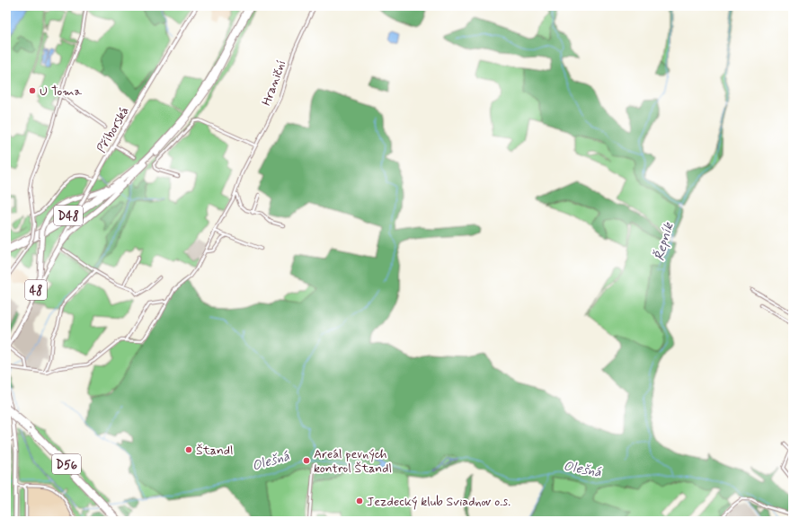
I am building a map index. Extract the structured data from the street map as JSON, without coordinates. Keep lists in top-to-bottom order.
{
  "streets": {
    "highway": ["D48", "48", "D56"],
    "main road": ["Příborská"],
    "street": ["Hraniční"]
  },
  "crossings": [
    ["Příborská", "48"],
    ["D48", "48"]
  ],
  "water": ["Řepník", "Olešná"],
  "places": [
    "U Toma",
    "Štandl",
    "Areál pevných kontrol Štandl",
    "Jezdecký klub Sviadnov o.s."
  ]
}
